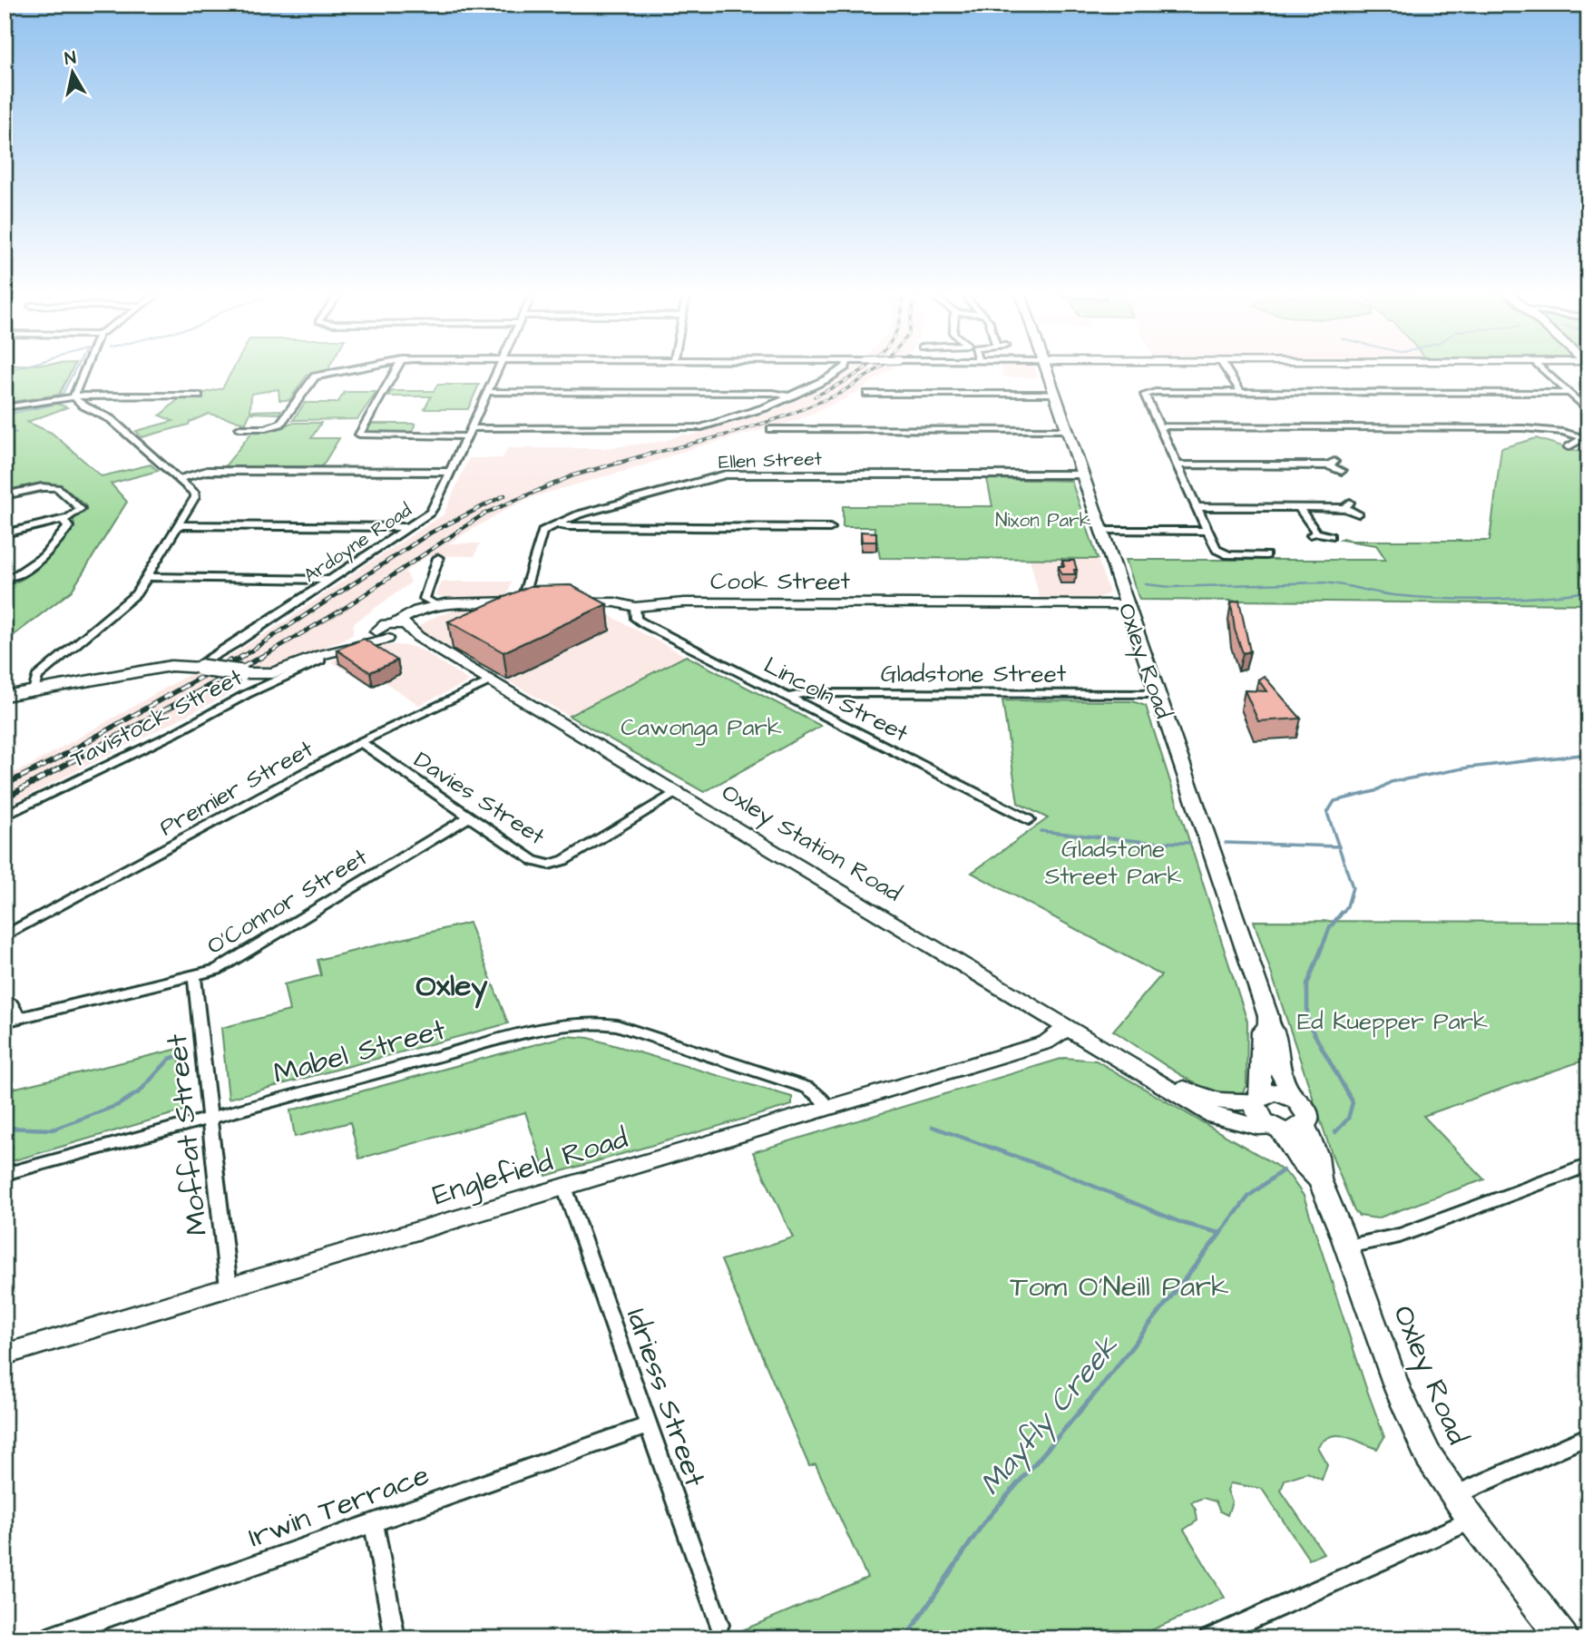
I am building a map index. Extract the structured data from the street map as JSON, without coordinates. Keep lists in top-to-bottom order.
{
  "streets": {
    "main road": [
      "Cook Street",
      "Oxley Road",
      "Oxley Station Road",
      "Englefield Road"
    ],
    "street": [
      "Ellen Street",
      "Ardoyne Road",
      "Gladstone Street",
      "Lincoln Street",
      "Tavistock Street",
      "Premier Street",
      "Davies Street",
      "O'Connor Street",
      "Mabel Street",
      "Moffat Street",
      "Idriess Street",
      "Irwin Terrace"
    ]
  },
  "crossings": [
    ["Ellen Street", "Oxley Road"],
    ["Cook Street", "Oxley Road"],
    ["Cook Street", "Lincoln Street"],
    ["Oxley Road", "Gladstone Street"],
    ["Oxley Road", "Oxley Station Road"],
    ["Gladstone Street", "Lincoln Street"],
    ["Premier Street", "Davies Street"],
    ["Premier Street", "Oxley Station Road"],
    ["Davies Street", "Oxley Station Road"],
    ["Davies Street", "O'Connor Street"],
    ["Oxley Station Road", "Englefield Road"],
    ["O'Connor Street", "Moffat Street"],
    ["Mabel Street", "Moffat Street"],
    ["Mabel Street", "Englefield Road"],
    ["Moffat Street", "Englefield Road"],
    ["Englefield Road", "Idriess Street"],
    ["Idriess Street", "Irwin Terrace"]
  ],
  "districts": ["Oxley"],
  "water": ["Mayfly Creek"],
  "parks": [
    "Nixon Park",
    "Cawonga Park",
    "Gladstone Street Park",
    "Ed Kuepper Park",
    "Tom O'Neill Park"
  ],
  "north": "top"
}
